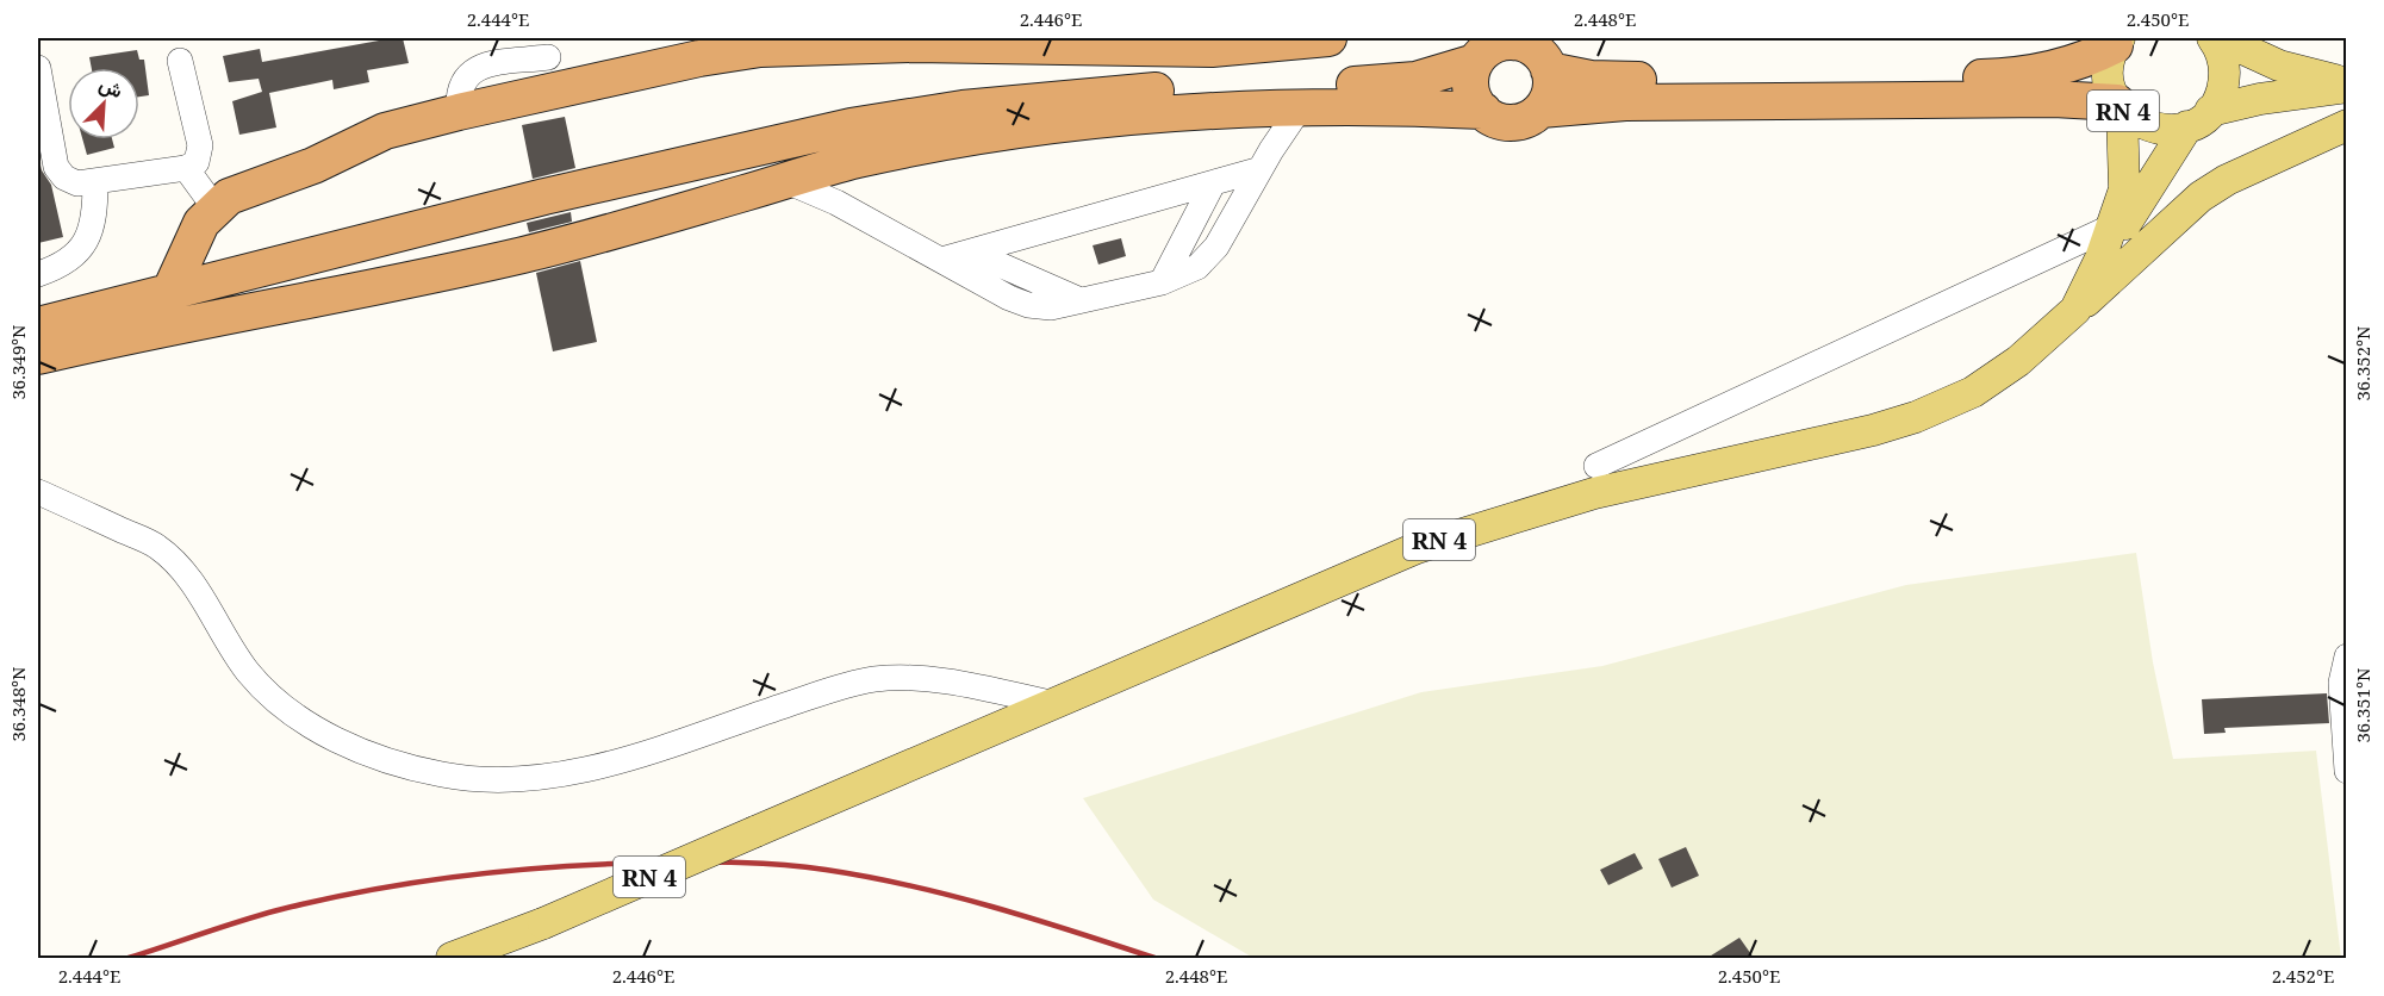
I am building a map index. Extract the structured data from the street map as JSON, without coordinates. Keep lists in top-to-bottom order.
{
  "streets": {
    "main road": ["RN 4"]
  },
  "north": "top right",
  "coordinates": [
    "2.444°E",
    "2.446°E",
    "2.448°E",
    "2.450°E",
    "36.349°N",
    "36.352°N",
    "36.348°N",
    "36.351°N",
    "2.452°E"
  ]
}
